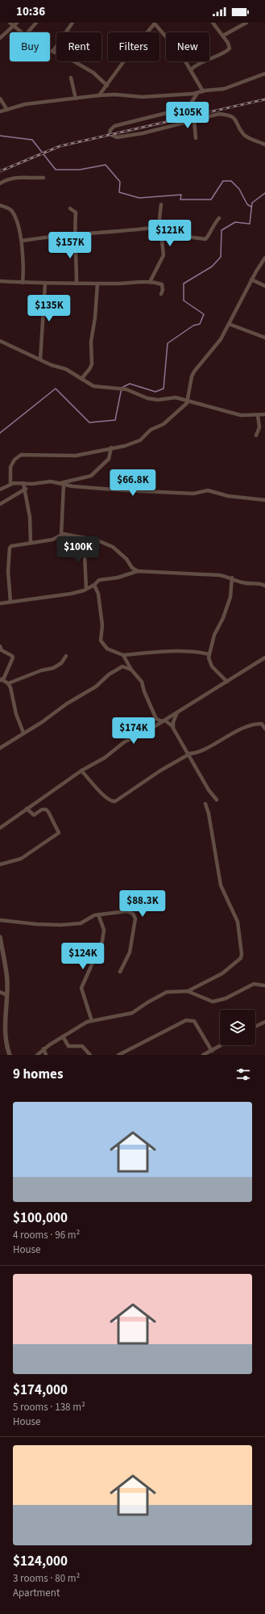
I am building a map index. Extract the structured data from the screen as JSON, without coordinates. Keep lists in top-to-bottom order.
{
  "page": {
    "status": "10:36",
    "chip": [
      "Buy",
      "Rent",
      "Filters",
      "New"
    ],
    "price": [
      "$105K",
      "$121K",
      "$157K",
      "$135K",
      "$66.8K",
      "$100K",
      "$174K",
      "$88.3K",
      "$124K"
    ],
    "heading": "9 homes",
    "list": [
      {
        "name": "$100,000",
        "note": "4 rooms · 96 m² · House"
      },
      {
        "name": "$174,000",
        "note": "5 rooms · 138 m² · House"
      },
      {
        "name": "$124,000",
        "note": "3 rooms · 80 m² · Apartment"
      }
    ]
  }
}
